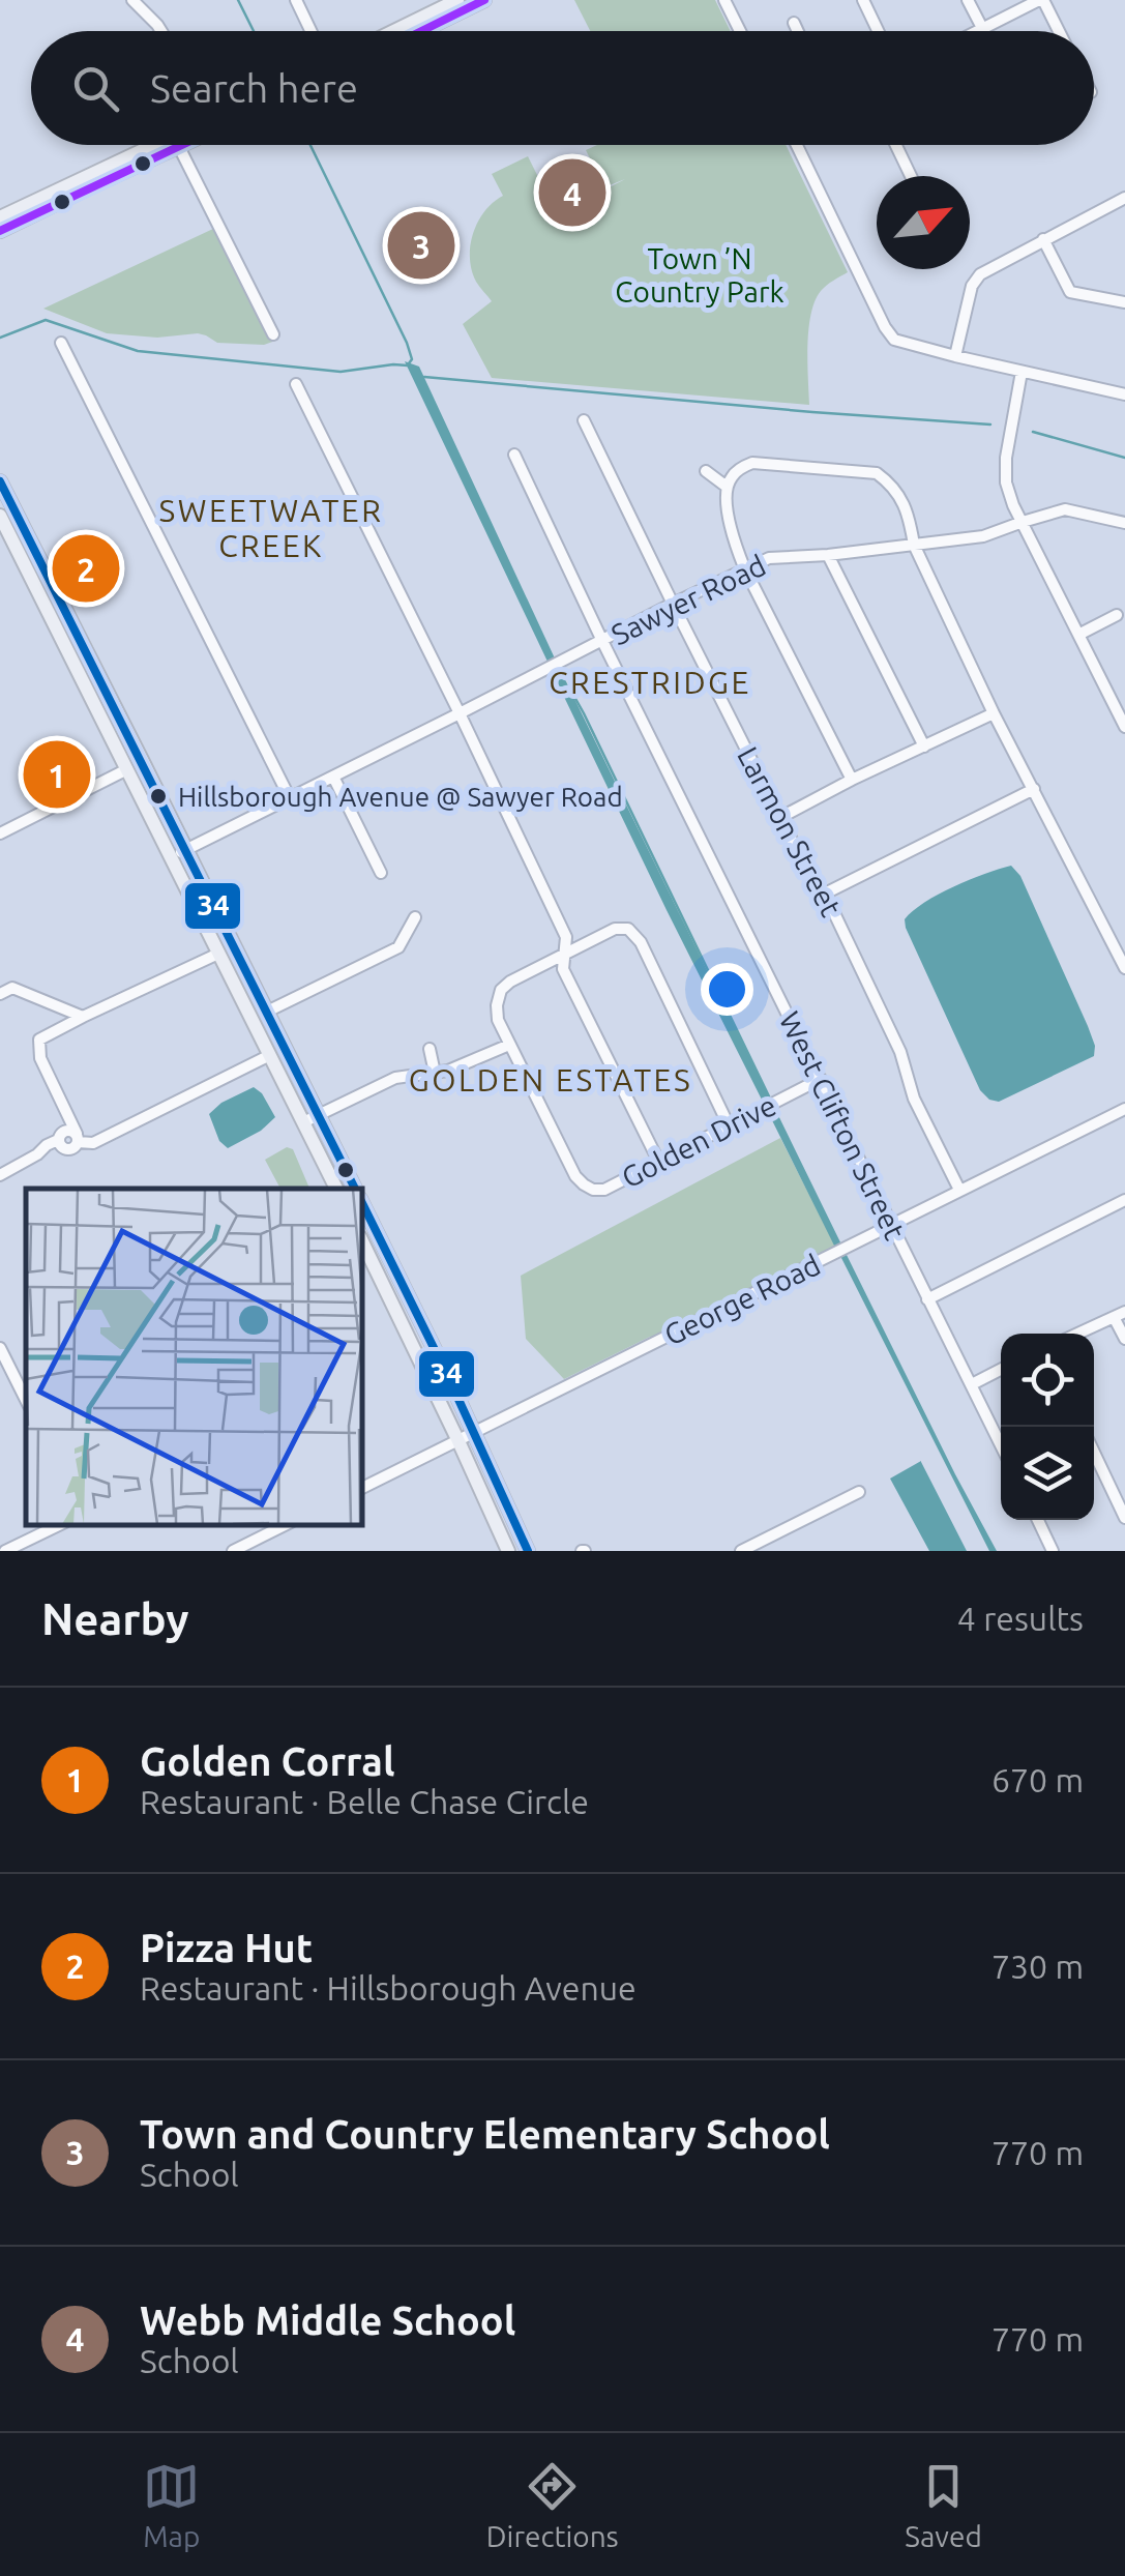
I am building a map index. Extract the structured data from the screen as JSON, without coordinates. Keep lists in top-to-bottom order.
{
  "streets": {
    "street": [
      "Sawyer Road",
      "Larmon Street",
      "West Clifton Street",
      "Golden Drive",
      "George Road"
    ]
  },
  "crossings": [
    ["Sawyer Road", "Larmon Street"],
    ["Sawyer Road", "West Clifton Street"],
    ["Larmon Street", "George Road"],
    ["West Clifton Street", "Golden Drive"],
    ["West Clifton Street", "George Road"]
  ],
  "districts": ["SWEETWATER CREEK", "CRESTRIDGE", "GOLDEN ESTATES"],
  "parks": ["Town ’N Country Park"],
  "places": ["Hillsborough Avenue @ Sawyer Road"],
  "lines": ["transit line 34"],
  "north": "top right",
  "page": {
    "search": "Search here",
    "pins": [
      "4",
      "3",
      "2",
      "1"
    ],
    "heading": ["Nearby", "4 results"],
    "list": [
      {
        "mark": "1",
        "name": "Golden Corral",
        "note": "Restaurant · Belle Chase Circle",
        "value": "670 m"
      },
      {
        "mark": "2",
        "name": "Pizza Hut",
        "note": "Restaurant · Hillsborough Avenue",
        "value": "730 m"
      },
      {
        "mark": "3",
        "name": "Town and Country Elementary School",
        "note": "School",
        "value": "770 m"
      },
      {
        "mark": "4",
        "name": "Webb Middle School",
        "note": "School",
        "value": "770 m"
      }
    ],
    "nav": ["Map", "Directions", "Saved"]
  }
}
